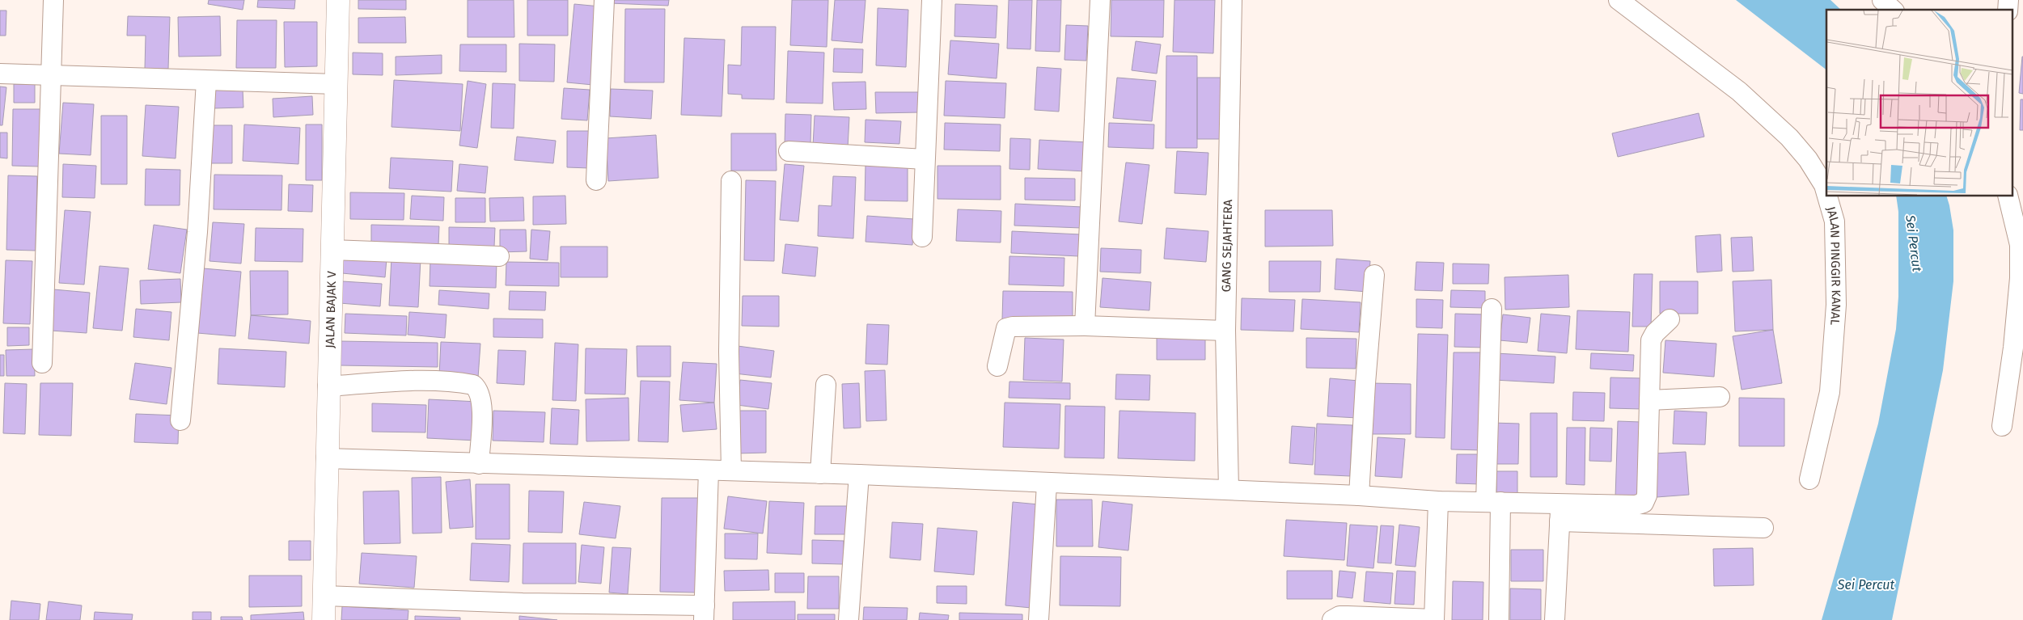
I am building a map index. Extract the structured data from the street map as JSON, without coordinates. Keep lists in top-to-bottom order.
{
  "streets": {
    "street": ["GANG SEJAHTERA", "JALAN PINGGIR KANAL", "JALAN BAJAK V"]
  },
  "water": ["Sei Percut"]
}
